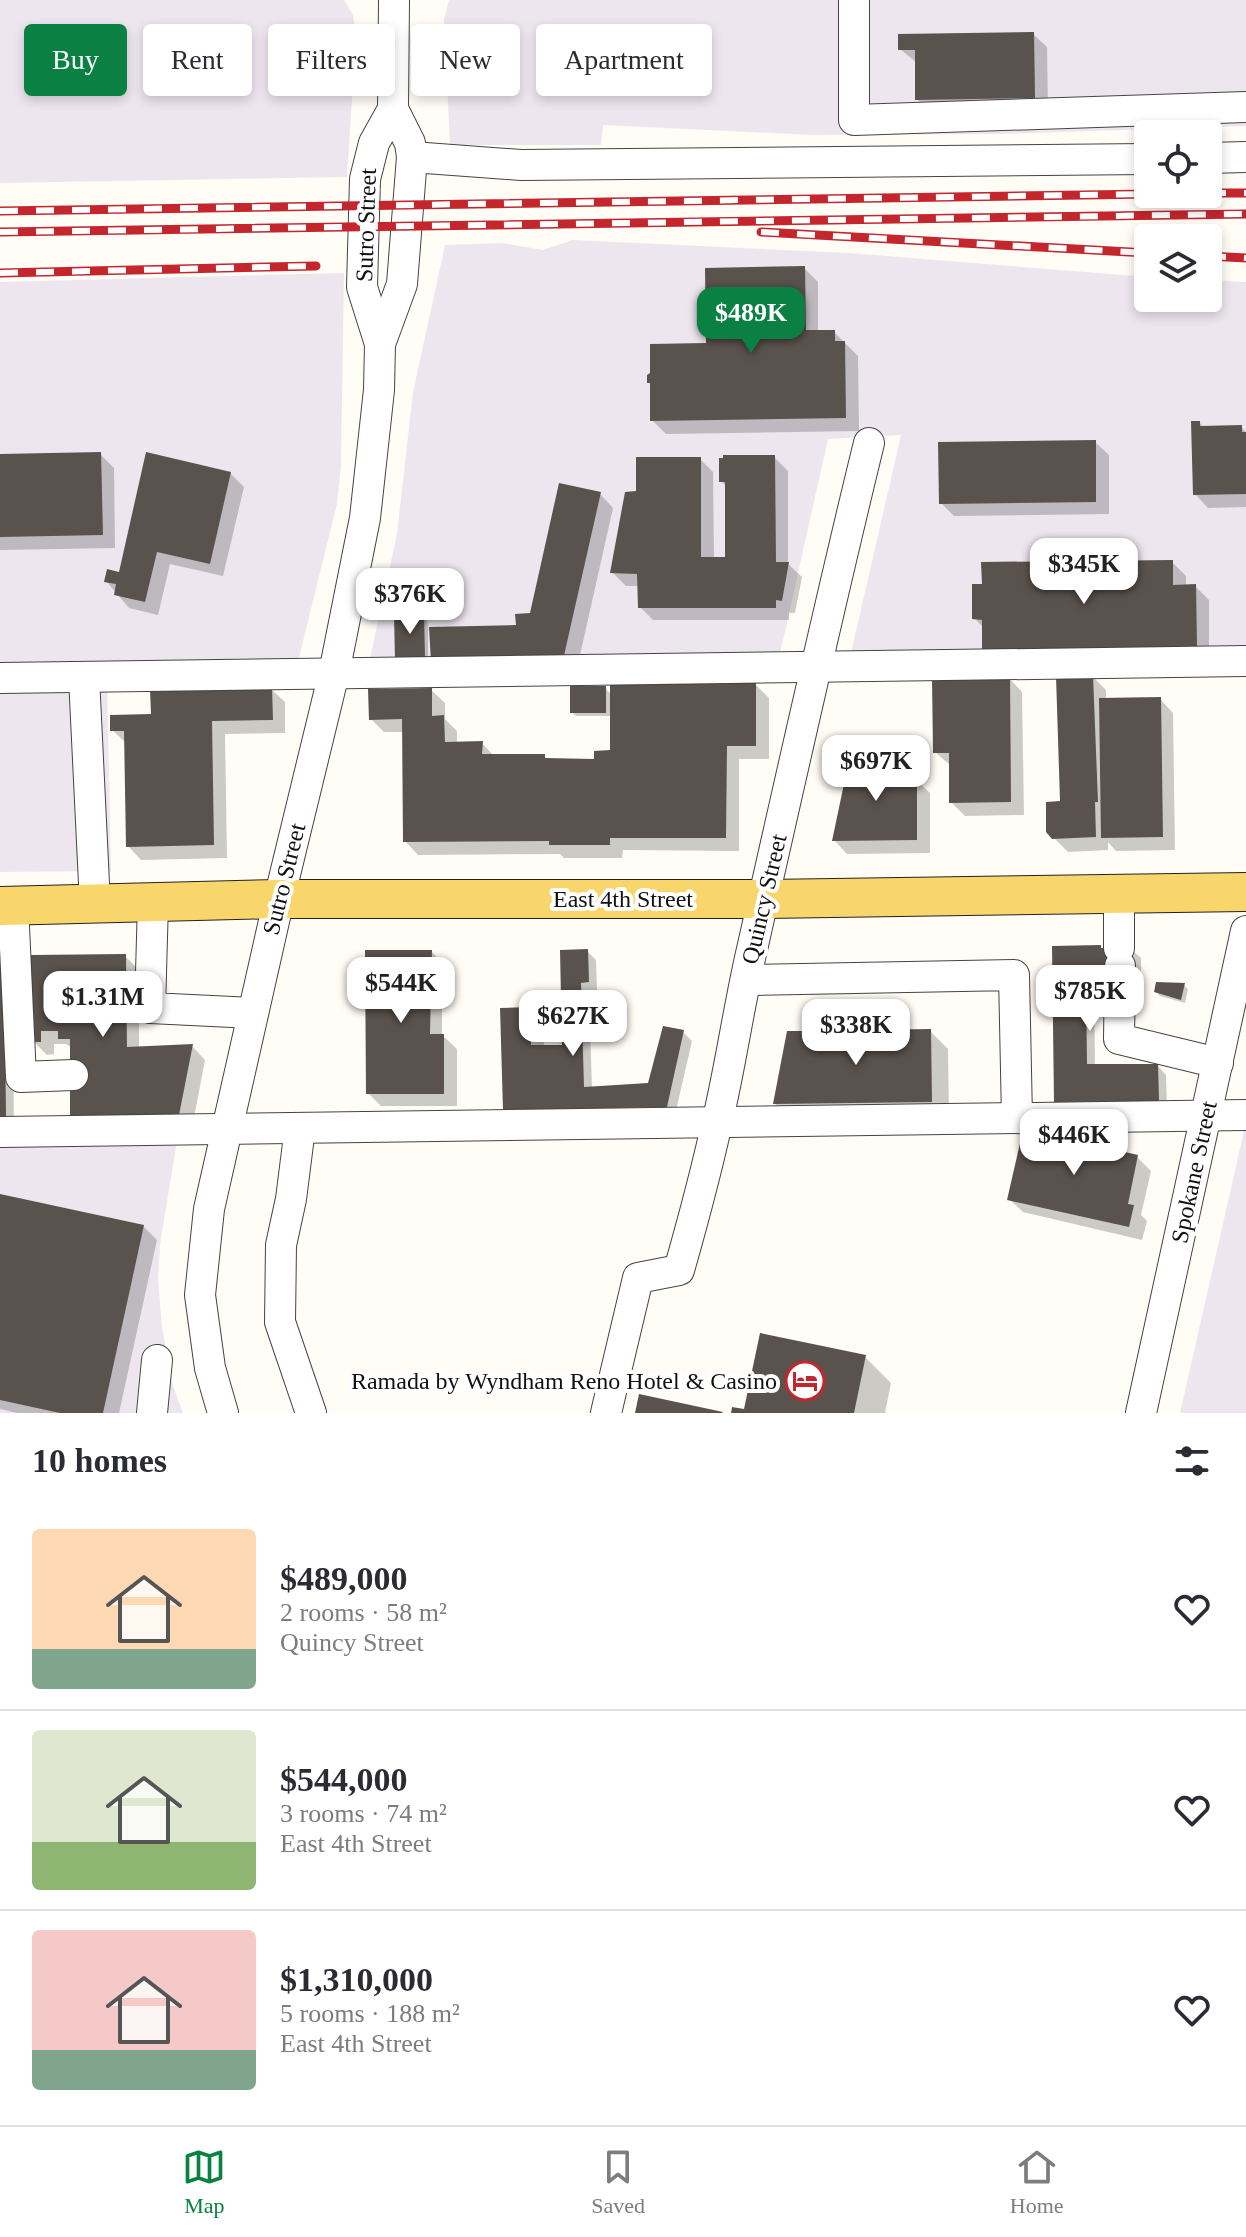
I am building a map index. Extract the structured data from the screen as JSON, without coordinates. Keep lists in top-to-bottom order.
{
  "streets": {
    "main road": ["East 4th Street"],
    "street": ["Sutro Street", "Quincy Street", "Spokane Street"]
  },
  "crossings": [
    ["Sutro Street", "East 4th Street"],
    ["East 4th Street", "Quincy Street"]
  ],
  "places": {
    "hotel": ["Ramada by Wyndham Reno Hotel & Casino"]
  },
  "page": {
    "chip": [
      "Buy",
      "Rent",
      "Filters",
      "New",
      "Apartment"
    ],
    "price": [
      "$489K",
      "$345K",
      "$376K",
      "$697K",
      "$544K",
      "$785K",
      "$1.31M",
      "$627K",
      "$338K",
      "$446K"
    ],
    "heading": "10 homes",
    "list": [
      {
        "name": "$489,000",
        "note": "2 rooms · 58 m² · Quincy Street"
      },
      {
        "name": "$544,000",
        "note": "3 rooms · 74 m² · East 4th Street"
      },
      {
        "name": "$1,310,000",
        "note": "5 rooms · 188 m² · East 4th Street"
      }
    ],
    "tabs": ["Map", "Saved", "Home"]
  }
}
